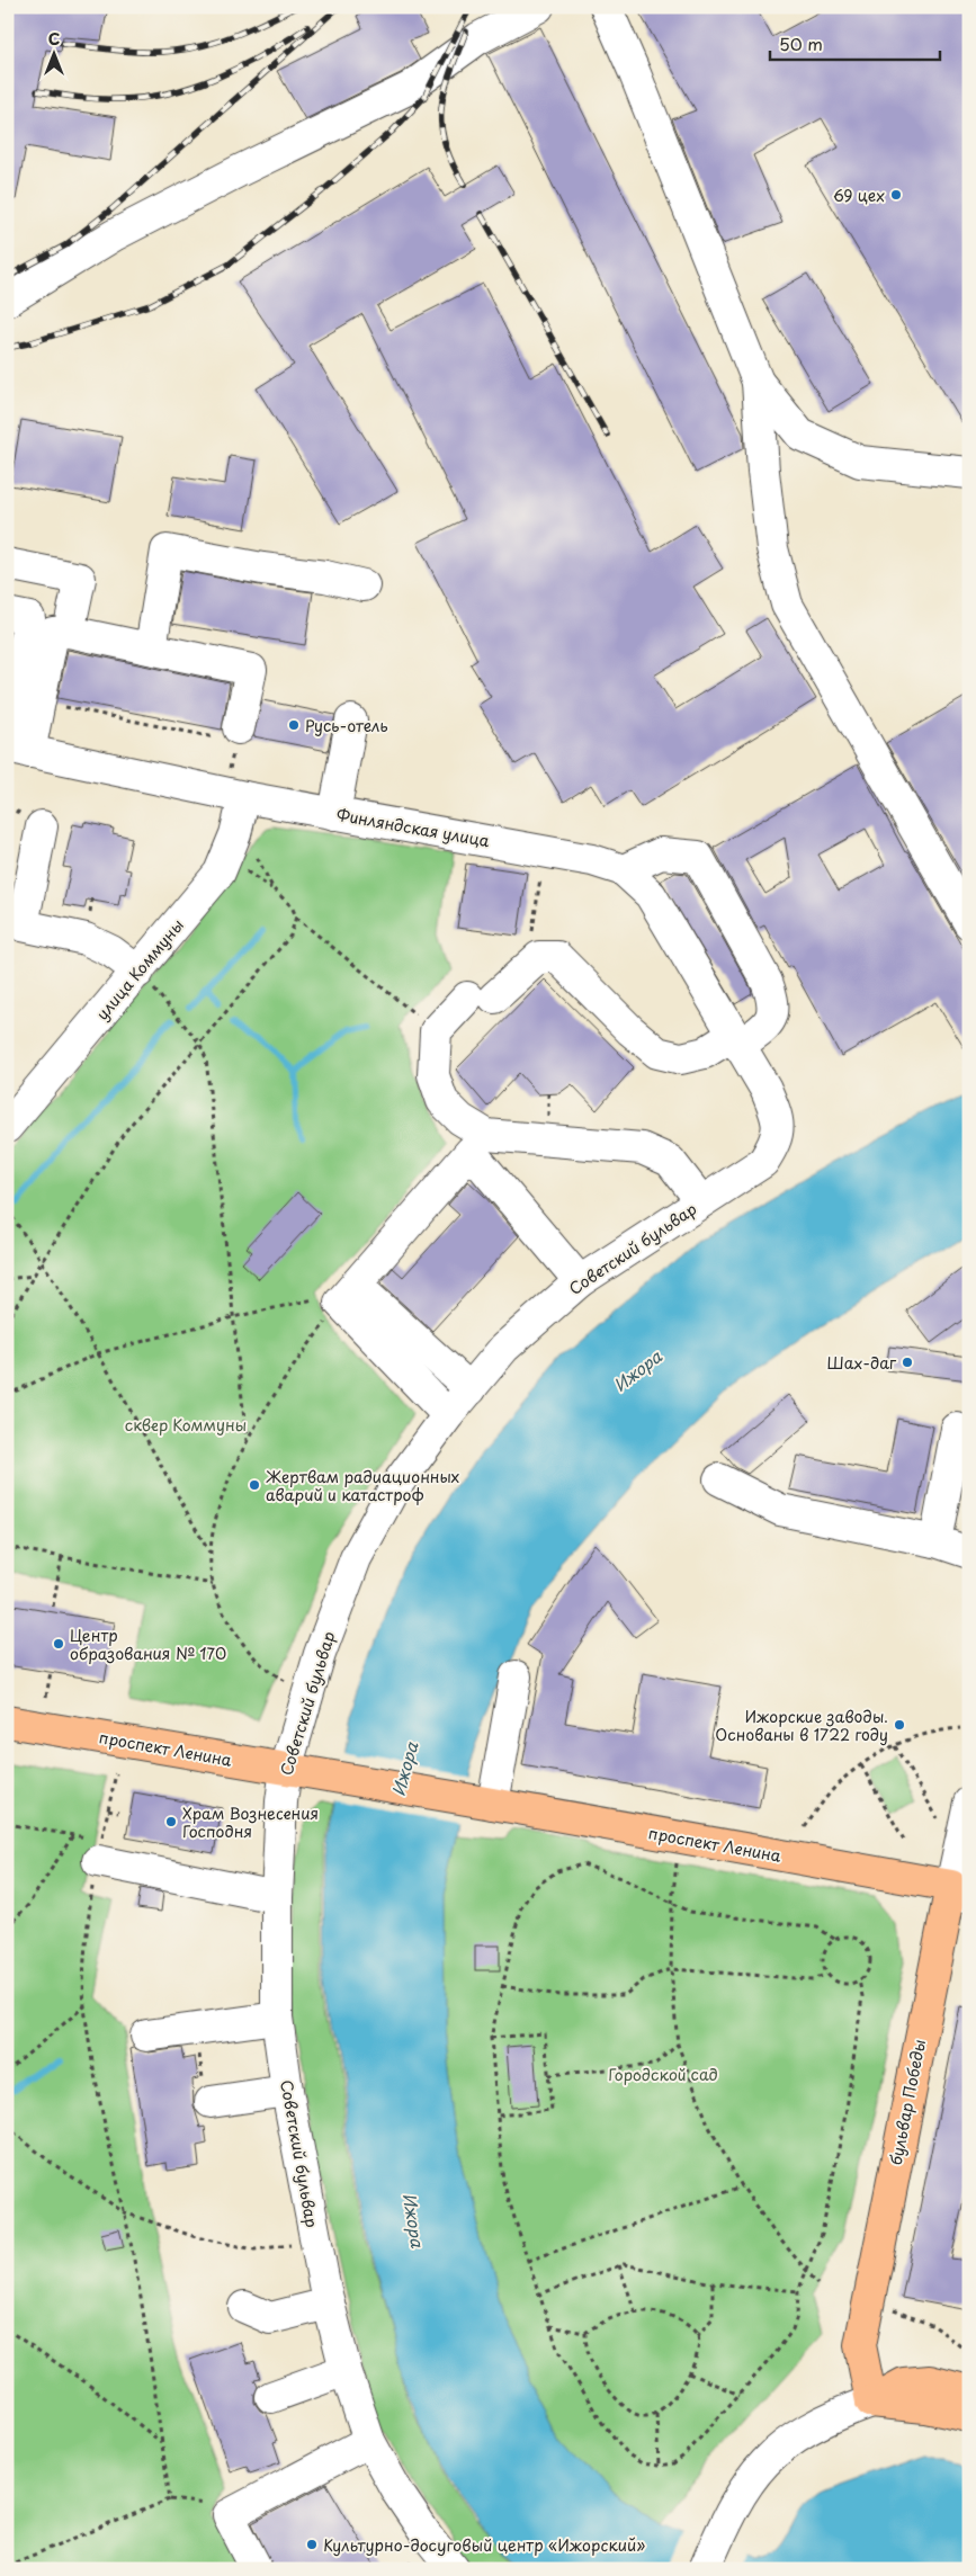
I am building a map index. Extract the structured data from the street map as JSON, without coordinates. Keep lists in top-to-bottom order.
{
  "streets": {
    "main road": ["проспект Ленина", "бульвар Победы"],
    "street": ["Финляндская улица", "улица Коммуны", "Советский бульвар"]
  },
  "crossings": [
    ["Финляндская улица", "улица Коммуны"],
    ["Финляндская улица", "Советский бульвар"],
    ["Советский бульвар", "проспект Ленина"],
    ["проспект Ленина", "бульвар Победы"]
  ],
  "water": ["Ижора"],
  "parks": ["сквер Коммуны", "Городской сад"],
  "places": [
    "69 цех",
    "Русь-отель",
    "Шах-даг",
    "Жертвам радиационных аварий и катастроф",
    "Центр образования № 170",
    "Ижорские заводы. Основаны в 1722 году",
    "Храм Вознесения Господня",
    "Культурно-досуговый центр «Ижорский»"
  ],
  "scale_bar": "50 m",
  "north": "top"
}
